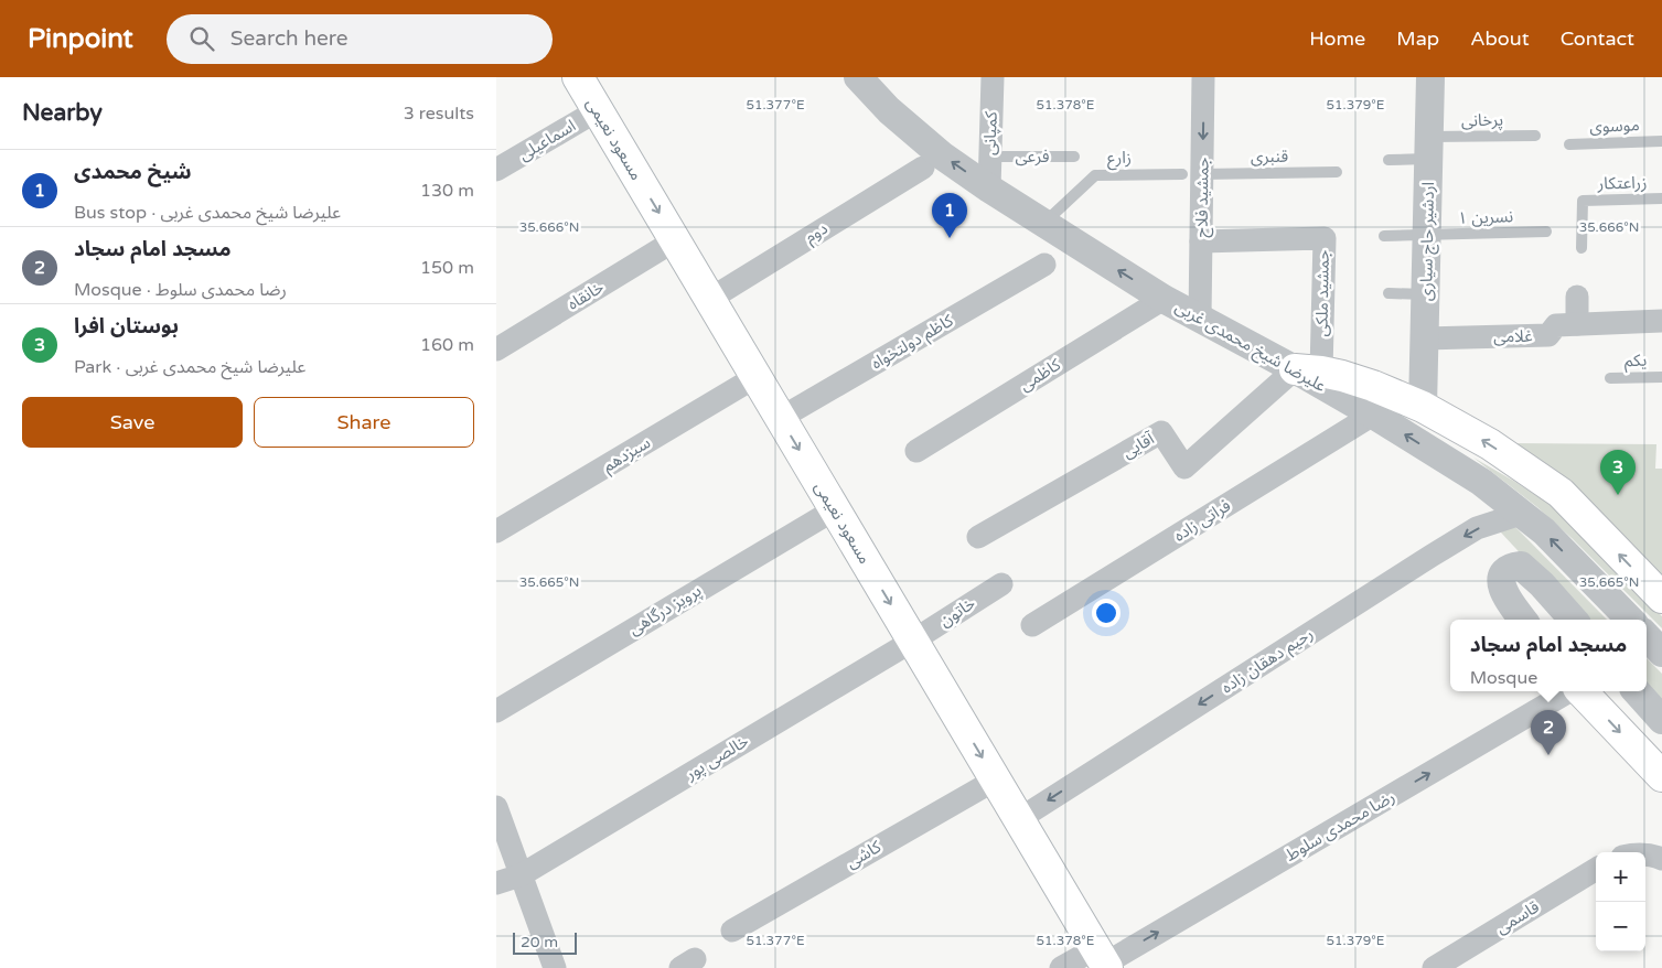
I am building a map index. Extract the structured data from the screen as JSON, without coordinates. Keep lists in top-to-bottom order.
{
  "streets": {
    "main road": ["مسعود نعیمی"],
    "street": [
      "کمپانی",
      "اسماعیلی",
      "جمشید فلاح",
      "دوم",
      "اردشیر حاج سیاری",
      "جمشید ملکی",
      "خانقاه",
      "غلامی",
      "کاظم دولتخواه",
      "علیرضا شیخ محمدی غربی",
      "کاظمی",
      "آقایی",
      "سیزدهم",
      "فراتی زاده",
      "پرویز درگاهی",
      "خاتون",
      "رحیم دهقان زاده",
      "خالصی پور",
      "رضا محمدی سلوط",
      "کاشی",
      "قاسمی"
    ],
    "lane": [
      "پرخانی",
      "موسوی",
      "فرعی",
      "قنبری",
      "زارع",
      "زراعتکار",
      "نسرین ۱",
      "یکم"
    ]
  },
  "crossings": [
    ["پرخانی", "اردشیر حاج سیاری"],
    ["کمپانی", "فرعی"],
    ["کمپانی", "علیرضا شیخ محمدی غربی"],
    ["مسعود نعیمی", "اسماعیلی"],
    ["مسعود نعیمی", "دوم"],
    ["مسعود نعیمی", "خانقاه"],
    ["مسعود نعیمی", "کاظم دولتخواه"],
    ["مسعود نعیمی", "سیزدهم"],
    ["مسعود نعیمی", "پرویز درگاهی"],
    ["مسعود نعیمی", "خاتون"],
    ["مسعود نعیمی", "رحیم دهقان زاده"],
    ["مسعود نعیمی", "خالصی پور"],
    ["مسعود نعیمی", "رضا محمدی سلوط"],
    ["مسعود نعیمی", "کاشی"],
    ["قنبری", "زارع"],
    ["قنبری", "جمشید فلاح"],
    ["زارع", "جمشید فلاح"],
    ["زارع", "علیرضا شیخ محمدی غربی"],
    ["جمشید فلاح", "جمشید ملکی"],
    ["جمشید فلاح", "علیرضا شیخ محمدی غربی"],
    ["نسرین ۱", "اردشیر حاج سیاری"],
    ["اردشیر حاج سیاری", "غلامی"],
    ["جمشید ملکی", "علیرضا شیخ محمدی غربی"],
    ["جمشید ملکی", "آقایی"],
    ["علیرضا شیخ محمدی غربی", "کاظمی"],
    ["علیرضا شیخ محمدی غربی", "آقایی"],
    ["علیرضا شیخ محمدی غربی", "فراتی زاده"],
    ["علیرضا شیخ محمدی غربی", "رحیم دهقان زاده"],
    ["خاتون", "خالصی پور"]
  ],
  "one_way": [
    "مسعود نعیمی",
    "جمشید فلاح",
    "علیرضا شیخ محمدی غربی",
    "رحیم دهقان زاده",
    "رضا محمدی سلوط"
  ],
  "scale_bar": "20 m",
  "page": {
    "header": "Pinpoint",
    "search": "Search here",
    "nav": [
      "Home",
      "Map",
      "About",
      "Contact"
    ],
    "heading": ["Nearby", "3 results"],
    "list": [
      {
        "mark": "1",
        "name": "شیخ محمدی",
        "note": "Bus stop · علیرضا شیخ محمدی غربی",
        "value": "130 m"
      },
      {
        "mark": "2",
        "name": "مسجد امام سجاد",
        "note": "Mosque · رضا محمدی سلوط",
        "value": "150 m"
      },
      {
        "mark": "3",
        "name": "بوستان افرا",
        "note": "Park · علیرضا شیخ محمدی غربی",
        "value": "160 m"
      }
    ],
    "pins": ["1", "3", "2"],
    "buttons": ["Save", "Share"],
    "popup": ["مسجد امام سجاد", "Mosque"],
    "map_buttons": ["+", "−"],
    "scale": "20 m"
  },
  "coordinates": [
    "51.377°E",
    "51.378°E",
    "51.379°E",
    "35.666°N",
    "35.665°N"
  ]
}
